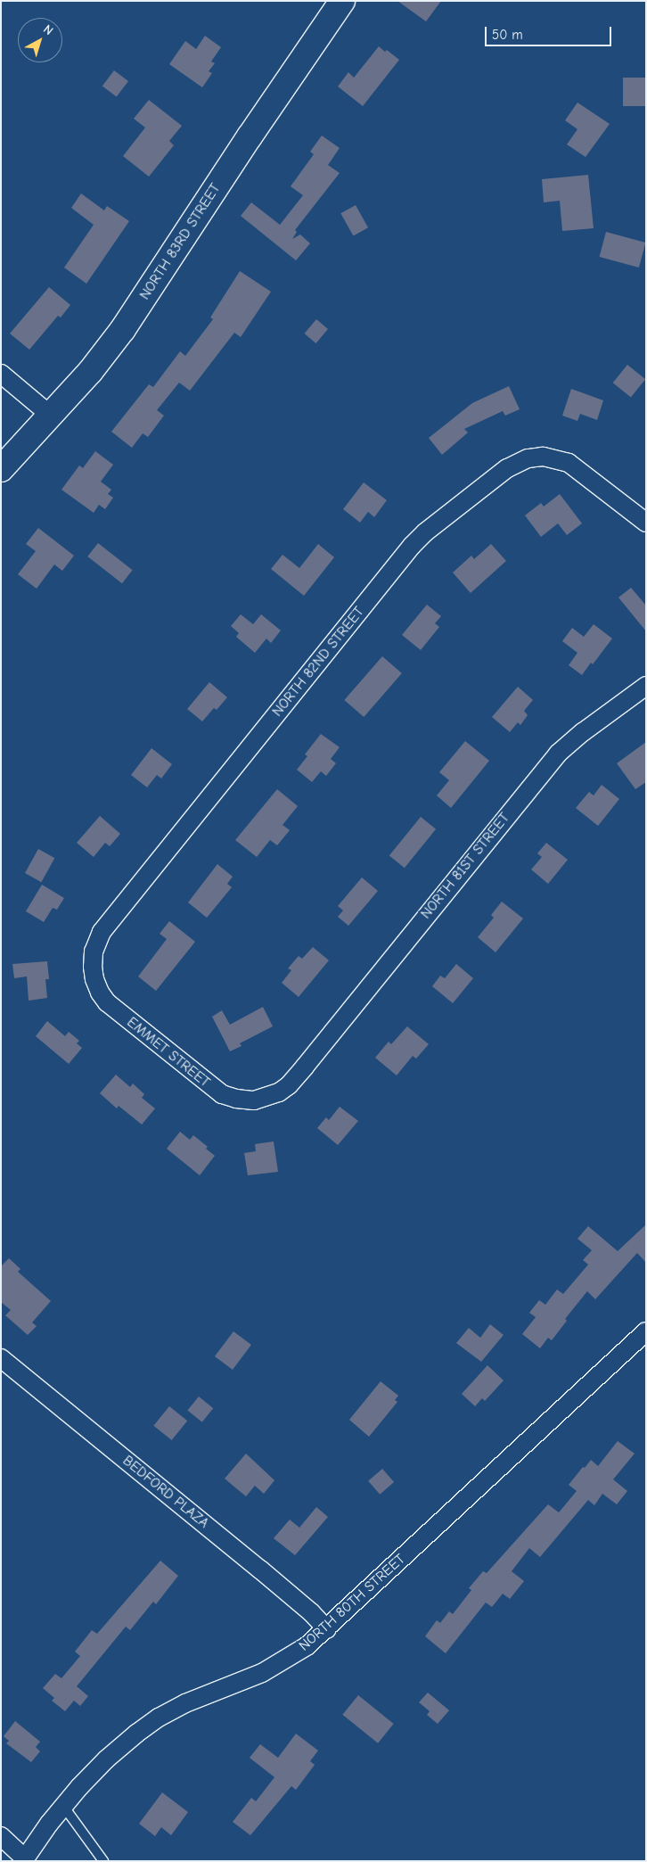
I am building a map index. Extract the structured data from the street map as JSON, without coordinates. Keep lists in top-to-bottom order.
{
  "streets": {
    "street": [
      "NORTH 83RD STREET",
      "NORTH 82ND STREET",
      "NORTH 81ST STREET",
      "EMMET STREET",
      "BEDFORD PLAZA",
      "NORTH 80TH STREET"
    ]
  },
  "crossings": [
    ["NORTH 82ND STREET", "EMMET STREET"],
    ["NORTH 81ST STREET", "EMMET STREET"],
    ["BEDFORD PLAZA", "NORTH 80TH STREET"]
  ],
  "scale_bar": "50 m",
  "north": "top right"
}
